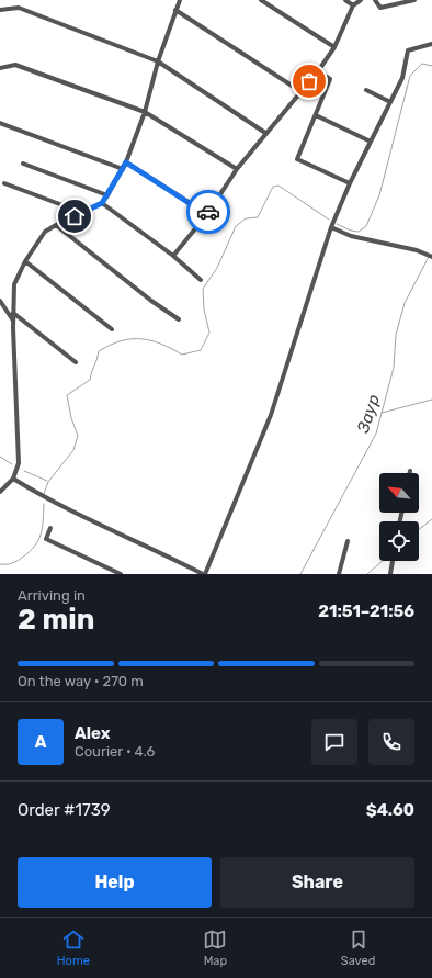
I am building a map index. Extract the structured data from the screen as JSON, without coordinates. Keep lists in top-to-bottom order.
{
  "water": ["Заур"],
  "north": "top left",
  "page": {
    "heading": ["2 min", "Arriving in", "21:51–21:56"],
    "panel": [
      "Alex",
      "Courier · 4.6",
      "Order #1739",
      "$4.60"
    ],
    "bar": "On the way · 270 m",
    "round": "A",
    "buttons": ["Help", "Share"],
    "tabs": ["Home", "Map", "Saved"]
  }
}
